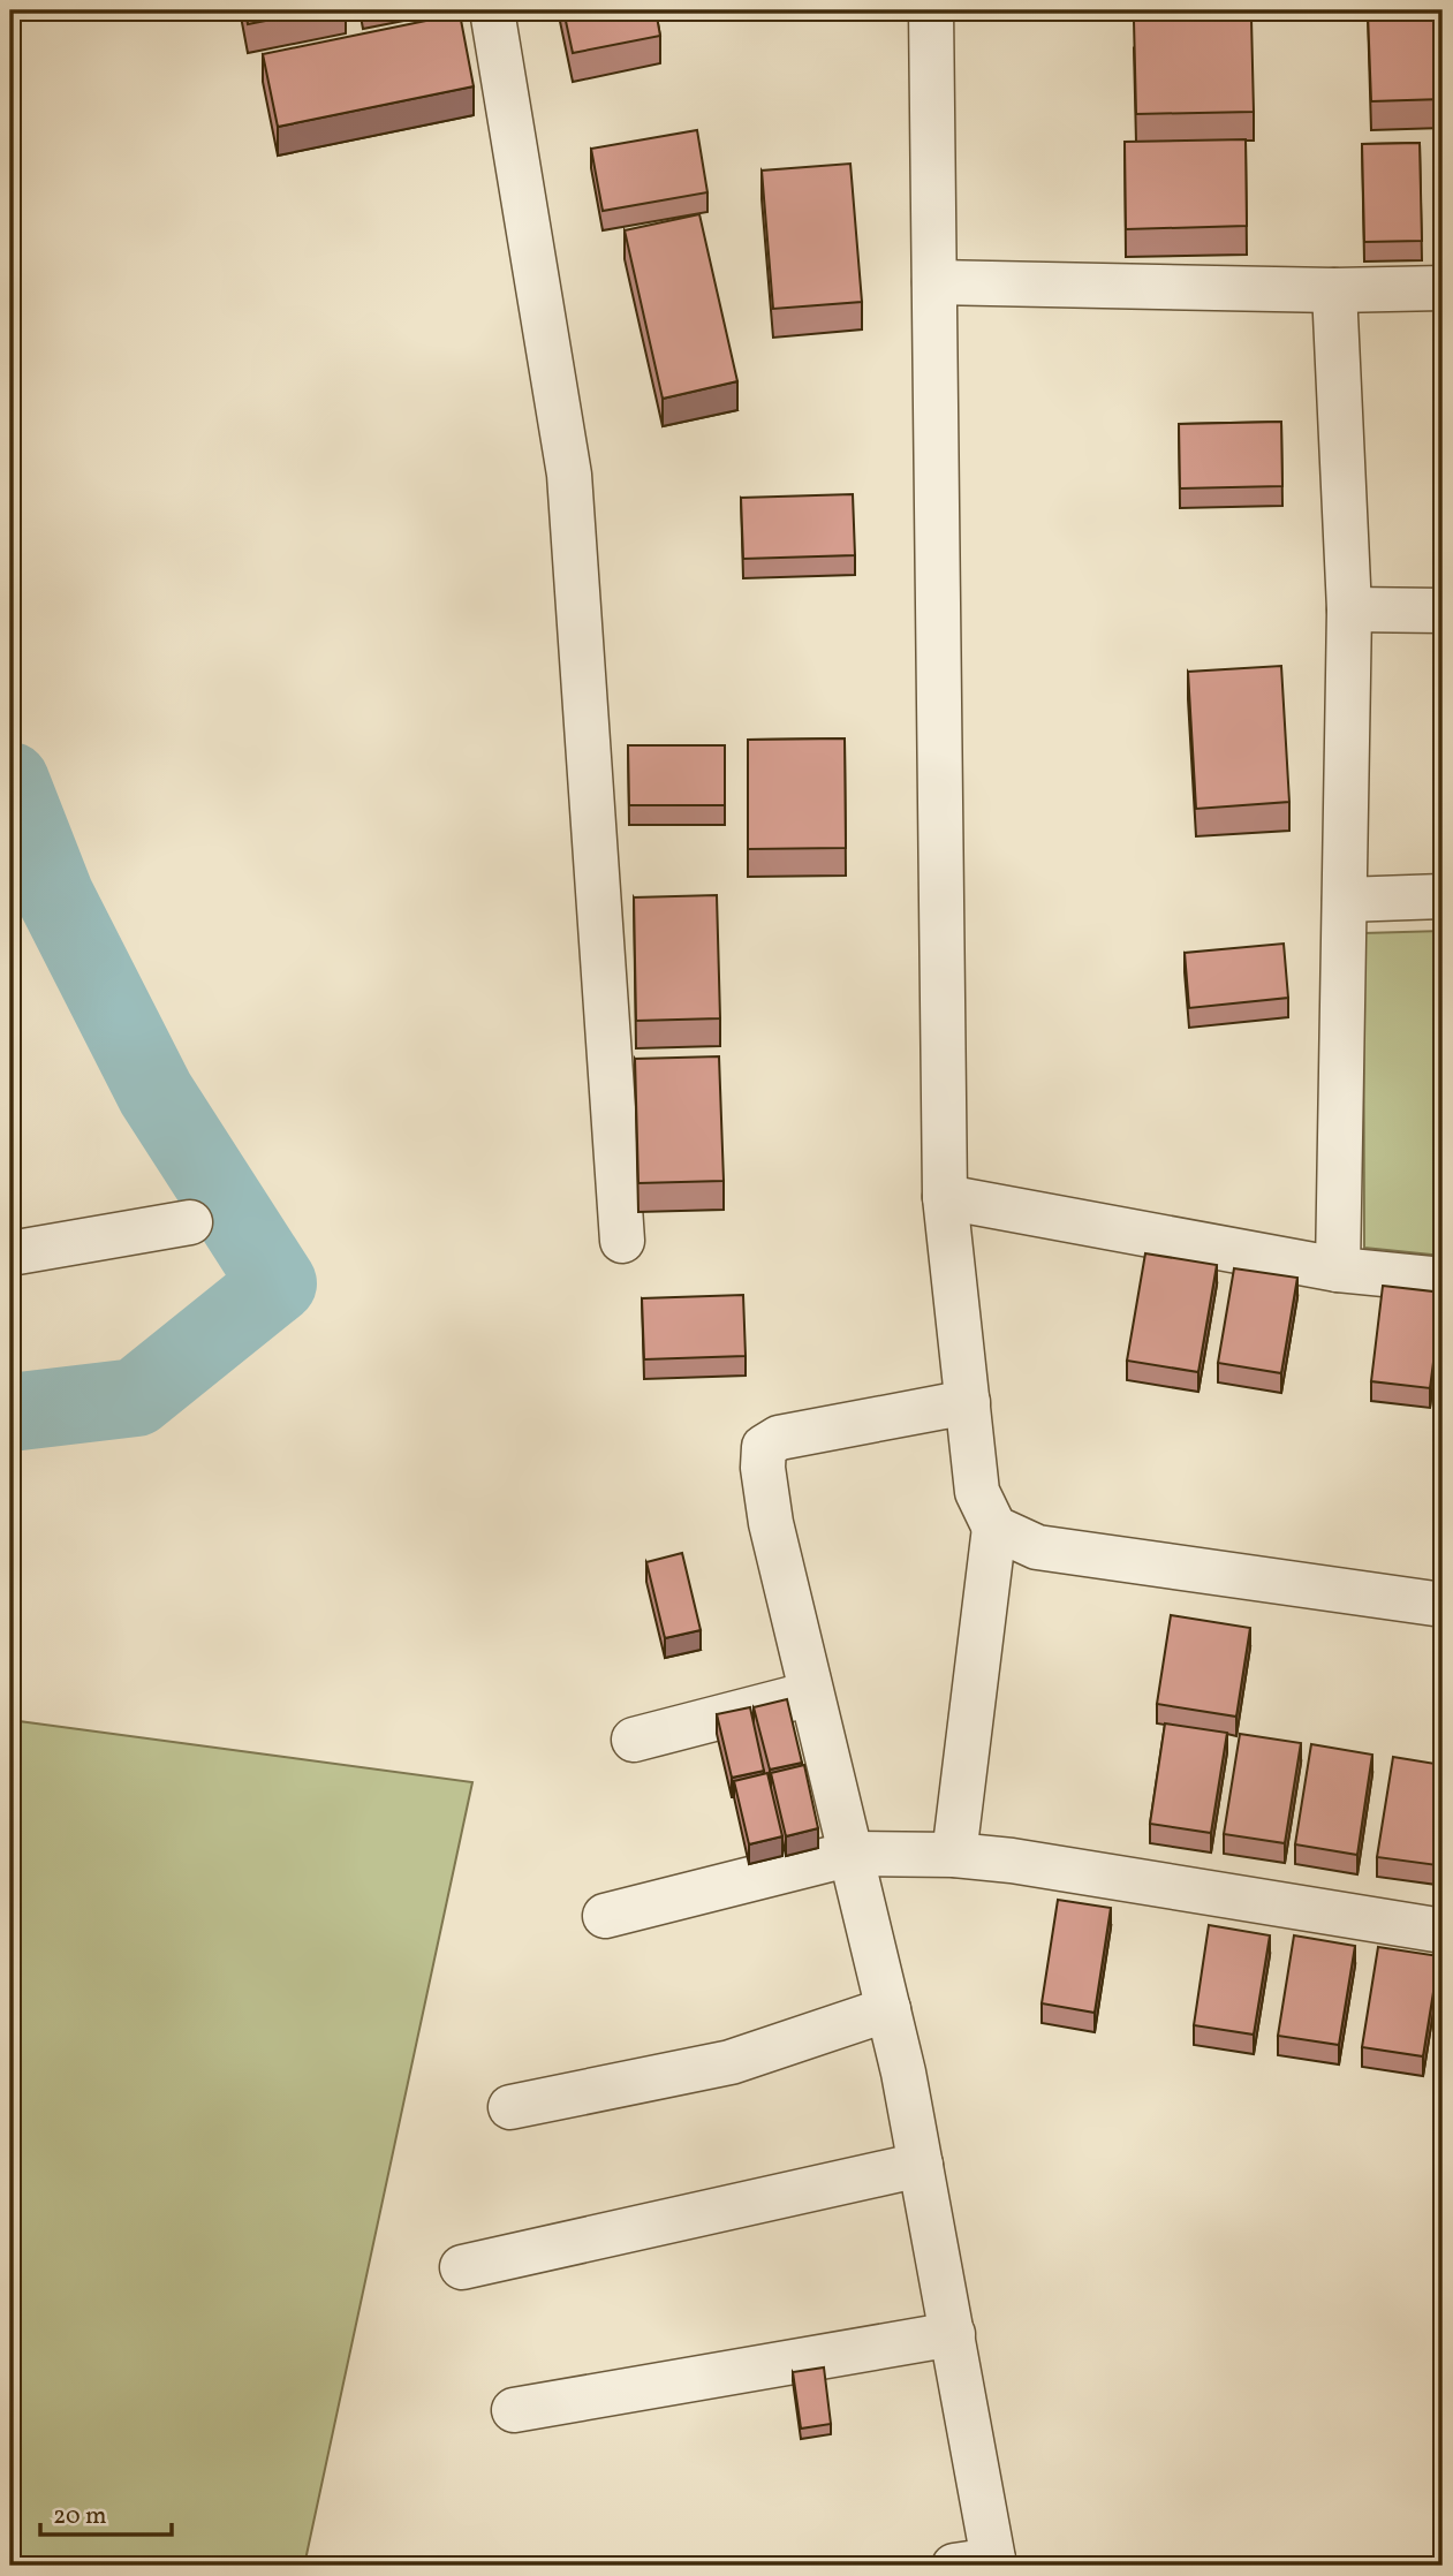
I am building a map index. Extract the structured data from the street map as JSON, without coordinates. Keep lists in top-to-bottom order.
{
  "scale_bar": "20 m"
}
